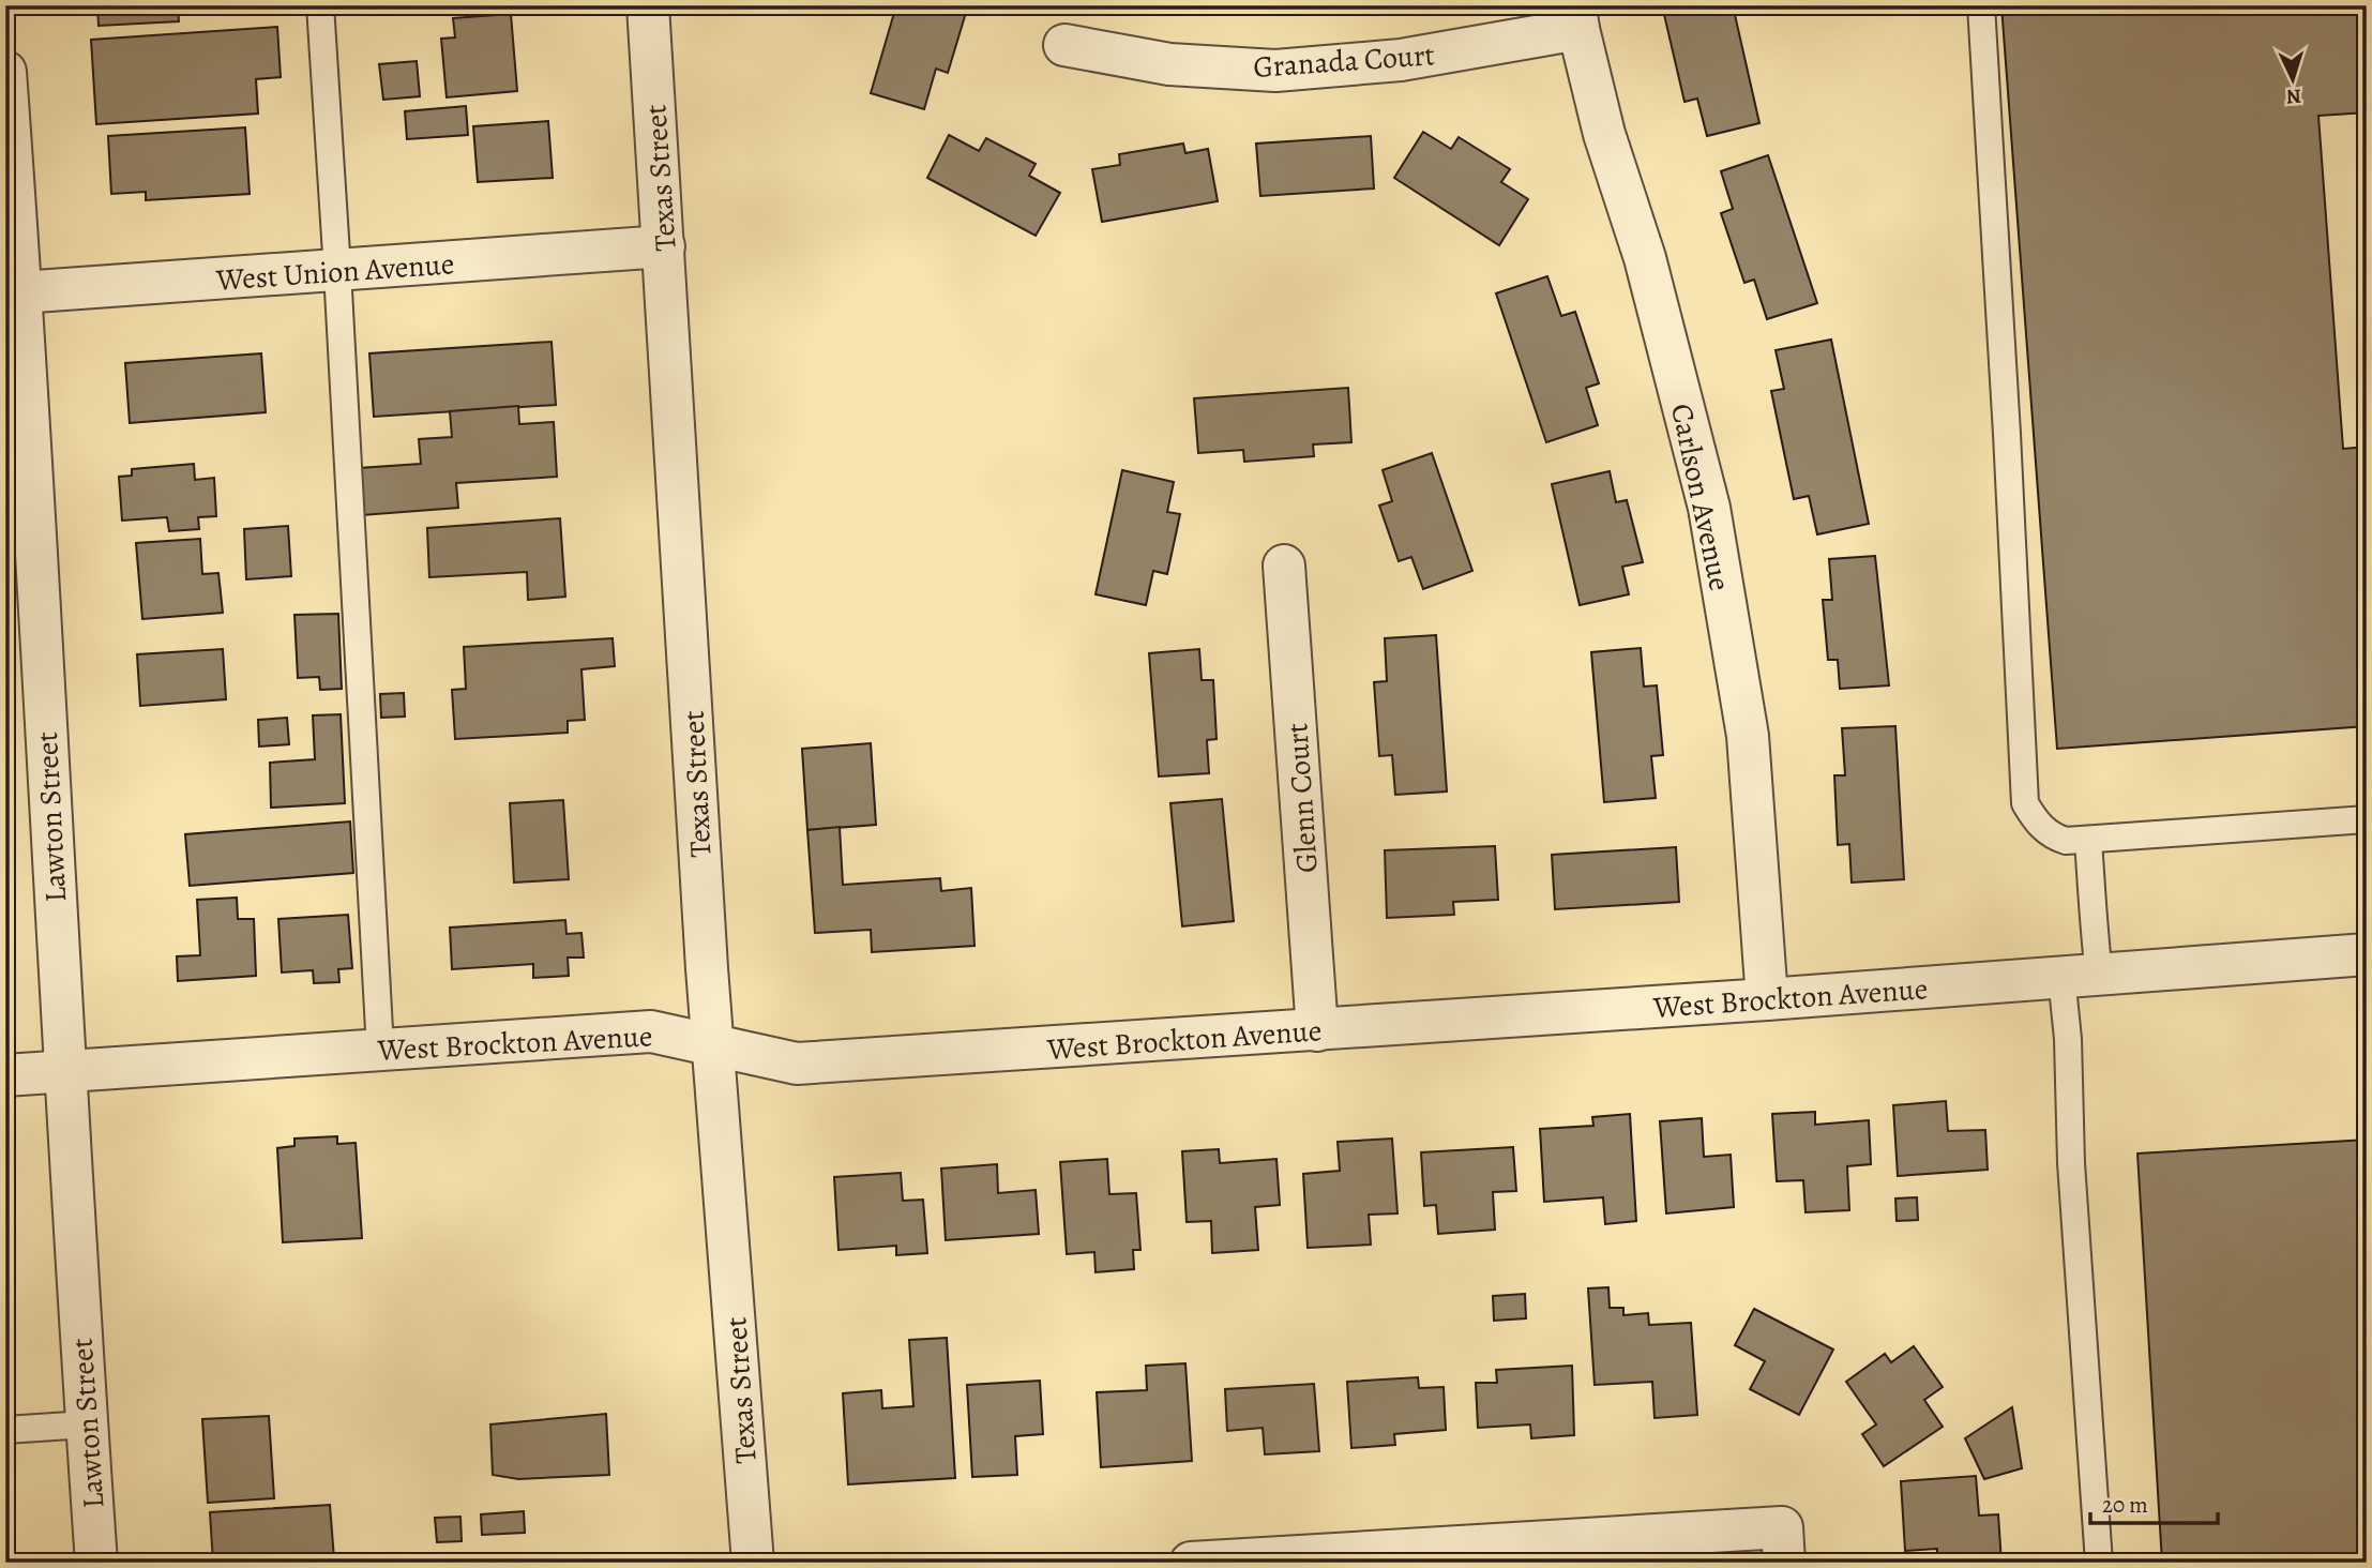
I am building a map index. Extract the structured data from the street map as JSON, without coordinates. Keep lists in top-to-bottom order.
{
  "streets": {
    "street": [
      "Granada Court",
      "Texas Street",
      "West Union Avenue",
      "Carlson Avenue",
      "Glenn Court",
      "Lawton Street",
      "West Brockton Avenue"
    ]
  },
  "crossings": [
    ["Granada Court", "Carlson Avenue"],
    ["Texas Street", "West Union Avenue"],
    ["Texas Street", "West Brockton Avenue"],
    ["West Union Avenue", "Lawton Street"],
    ["Carlson Avenue", "West Brockton Avenue"],
    ["Glenn Court", "West Brockton Avenue"],
    ["Lawton Street", "West Brockton Avenue"]
  ],
  "scale_bar": "20 m",
  "north": "bottom"
}
